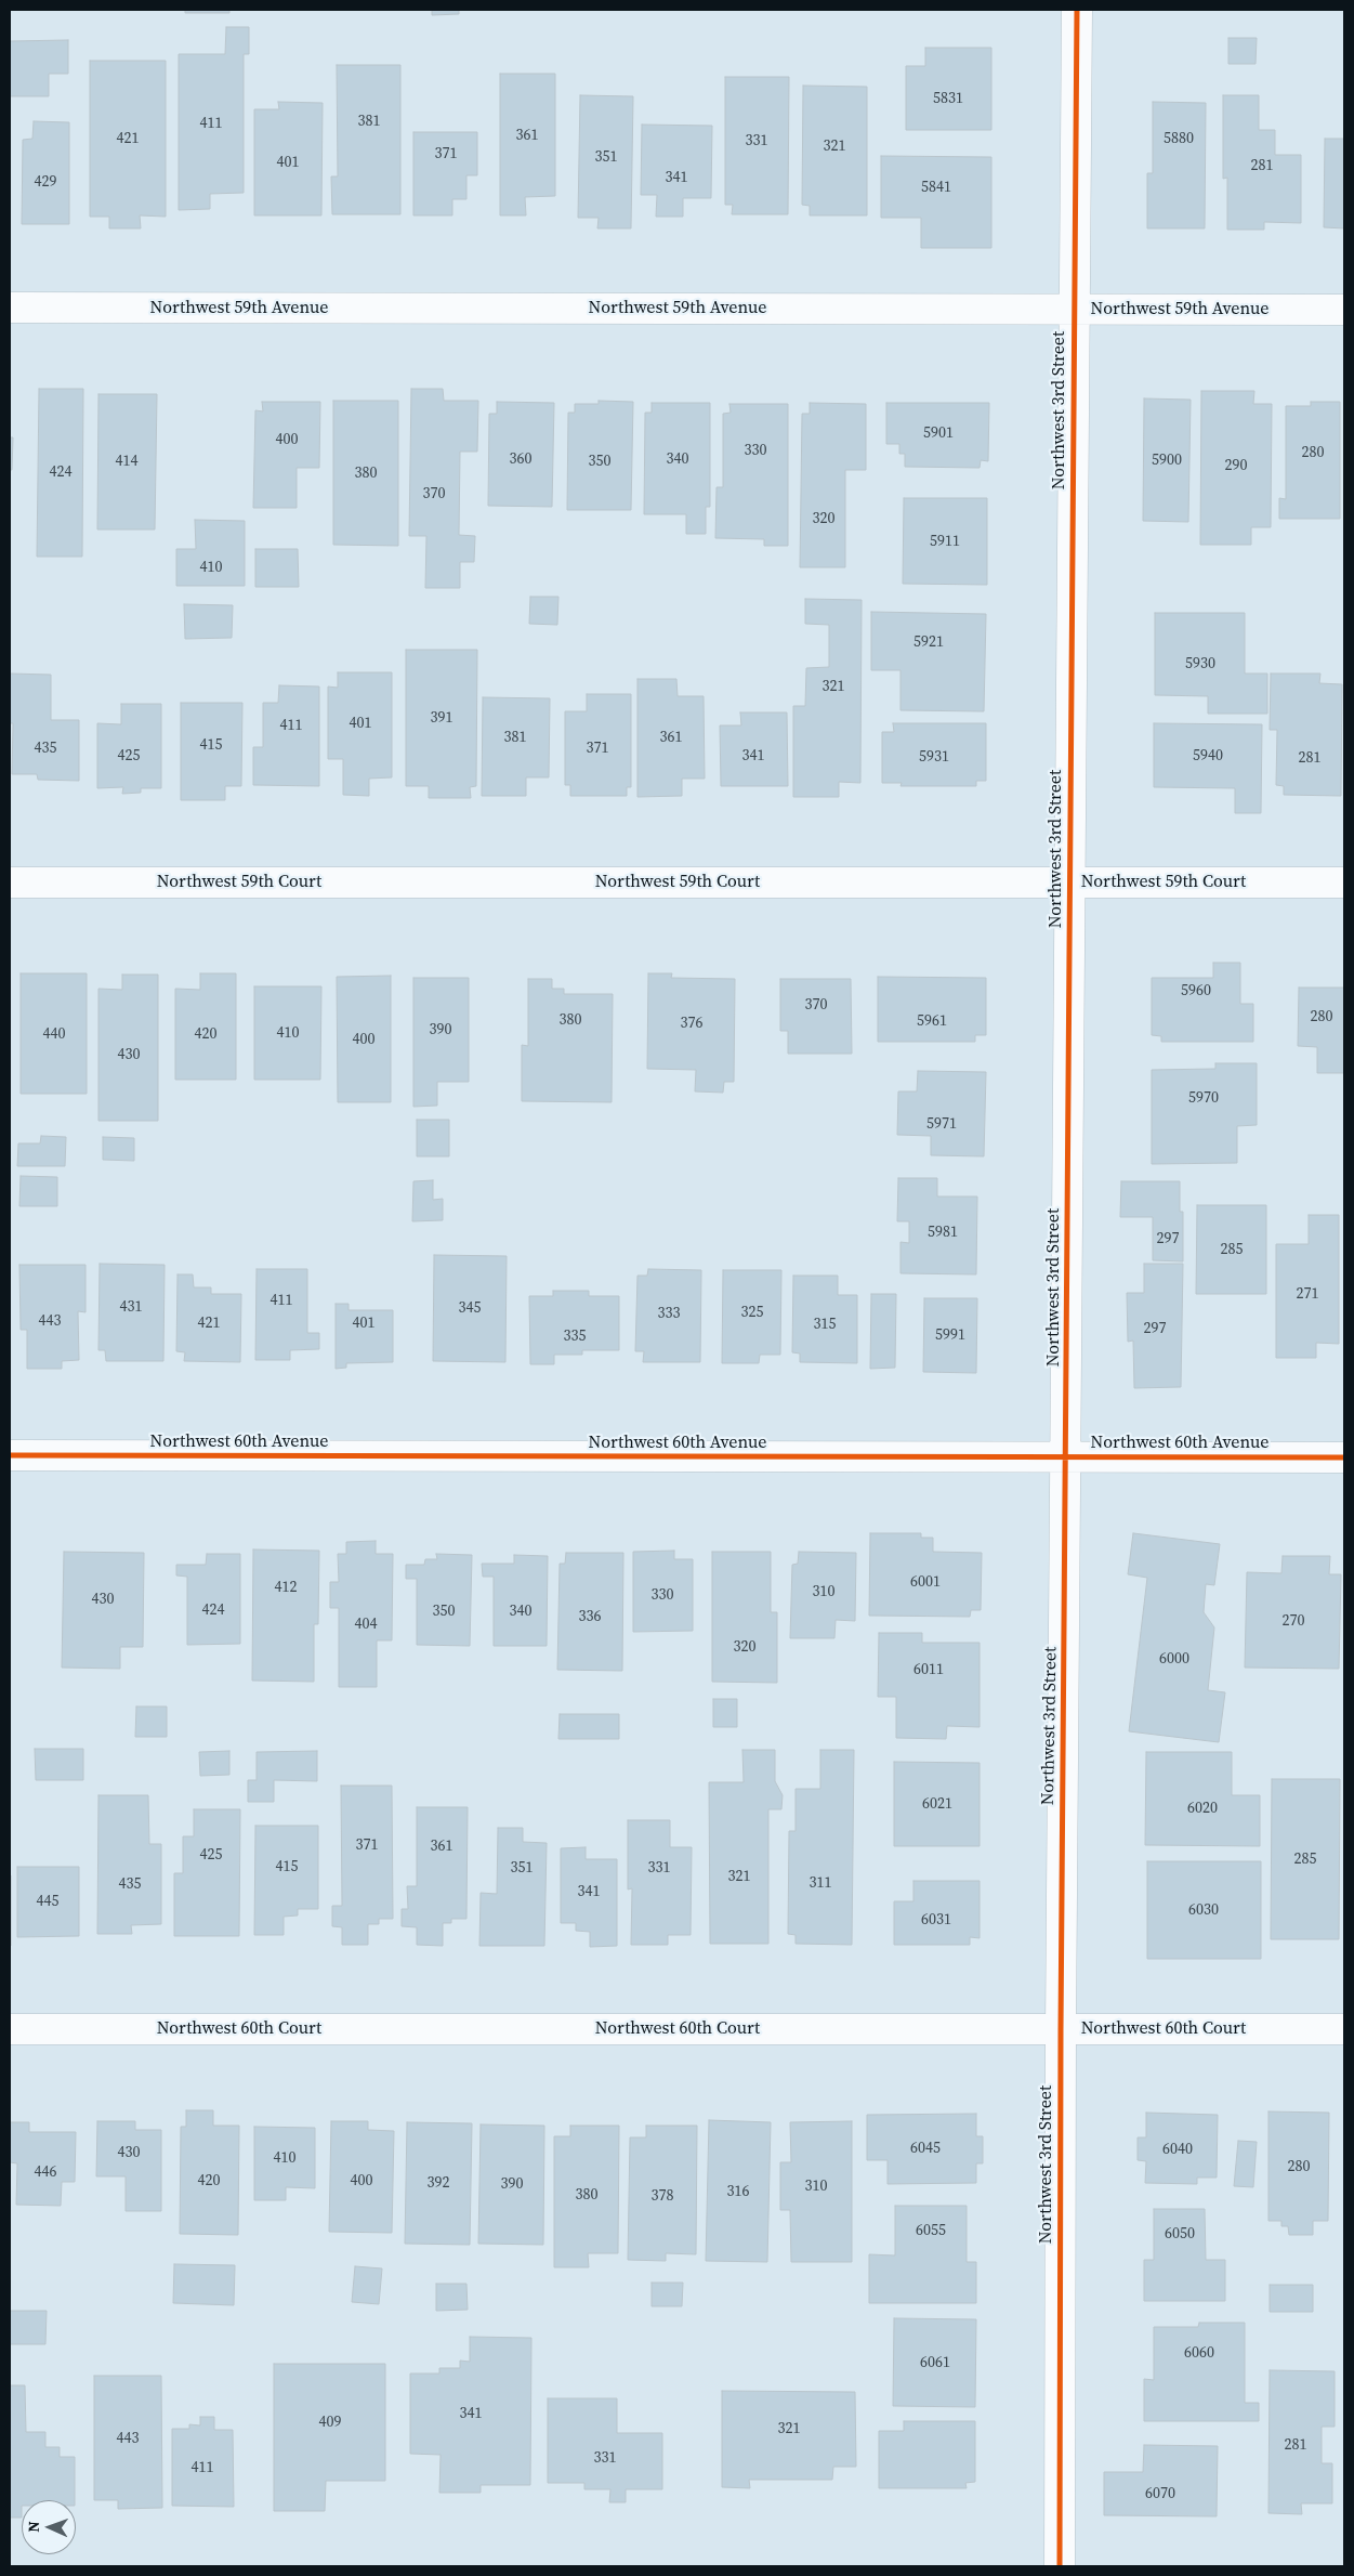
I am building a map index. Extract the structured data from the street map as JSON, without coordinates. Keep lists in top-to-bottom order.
{
  "streets": {
    "street": [
      "Northwest 59th Avenue",
      "Northwest 3rd Street",
      "Northwest 59th Court",
      "Northwest 60th Avenue",
      "Northwest 60th Court"
    ]
  },
  "crossings": [
    ["Northwest 59th Avenue", "Northwest 3rd Street"],
    ["Northwest 3rd Street", "Northwest 59th Court"],
    ["Northwest 3rd Street", "Northwest 60th Avenue"],
    ["Northwest 3rd Street", "Northwest 60th Court"]
  ],
  "house_numbers": [
    "5831",
    "381",
    "411",
    "361",
    "421",
    "5880",
    "331",
    "321",
    "371",
    "351",
    "401",
    "281",
    "341",
    "429",
    "5841",
    "5901",
    "400",
    "330",
    "280",
    "360",
    "340",
    "5900",
    "414",
    "350",
    "290",
    "424",
    "380",
    "370",
    "320",
    "5911",
    "410",
    "5921",
    "5930",
    "321",
    "391",
    "401",
    "411",
    "381",
    "361",
    "415",
    "435",
    "371",
    "425",
    "341",
    "5940",
    "5931",
    "281",
    "5960",
    "370",
    "280",
    "380",
    "5961",
    "376",
    "390",
    "410",
    "440",
    "420",
    "400",
    "430",
    "5970",
    "5971",
    "5981",
    "297",
    "285",
    "271",
    "411",
    "431",
    "345",
    "325",
    "333",
    "443",
    "421",
    "401",
    "315",
    "297",
    "5991",
    "335",
    "6001",
    "412",
    "310",
    "330",
    "430",
    "424",
    "350",
    "340",
    "336",
    "270",
    "404",
    "320",
    "6000",
    "6011",
    "6021",
    "6020",
    "371",
    "361",
    "425",
    "285",
    "415",
    "351",
    "331",
    "321",
    "311",
    "435",
    "341",
    "445",
    "6030",
    "6031",
    "6045",
    "6040",
    "430",
    "410",
    "280",
    "446",
    "420",
    "400",
    "392",
    "390",
    "310",
    "316",
    "380",
    "378",
    "6055",
    "6050",
    "6060",
    "6061",
    "341",
    "409",
    "321",
    "443",
    "281",
    "331",
    "411",
    "6070"
  ],
  "north": "left"
}
